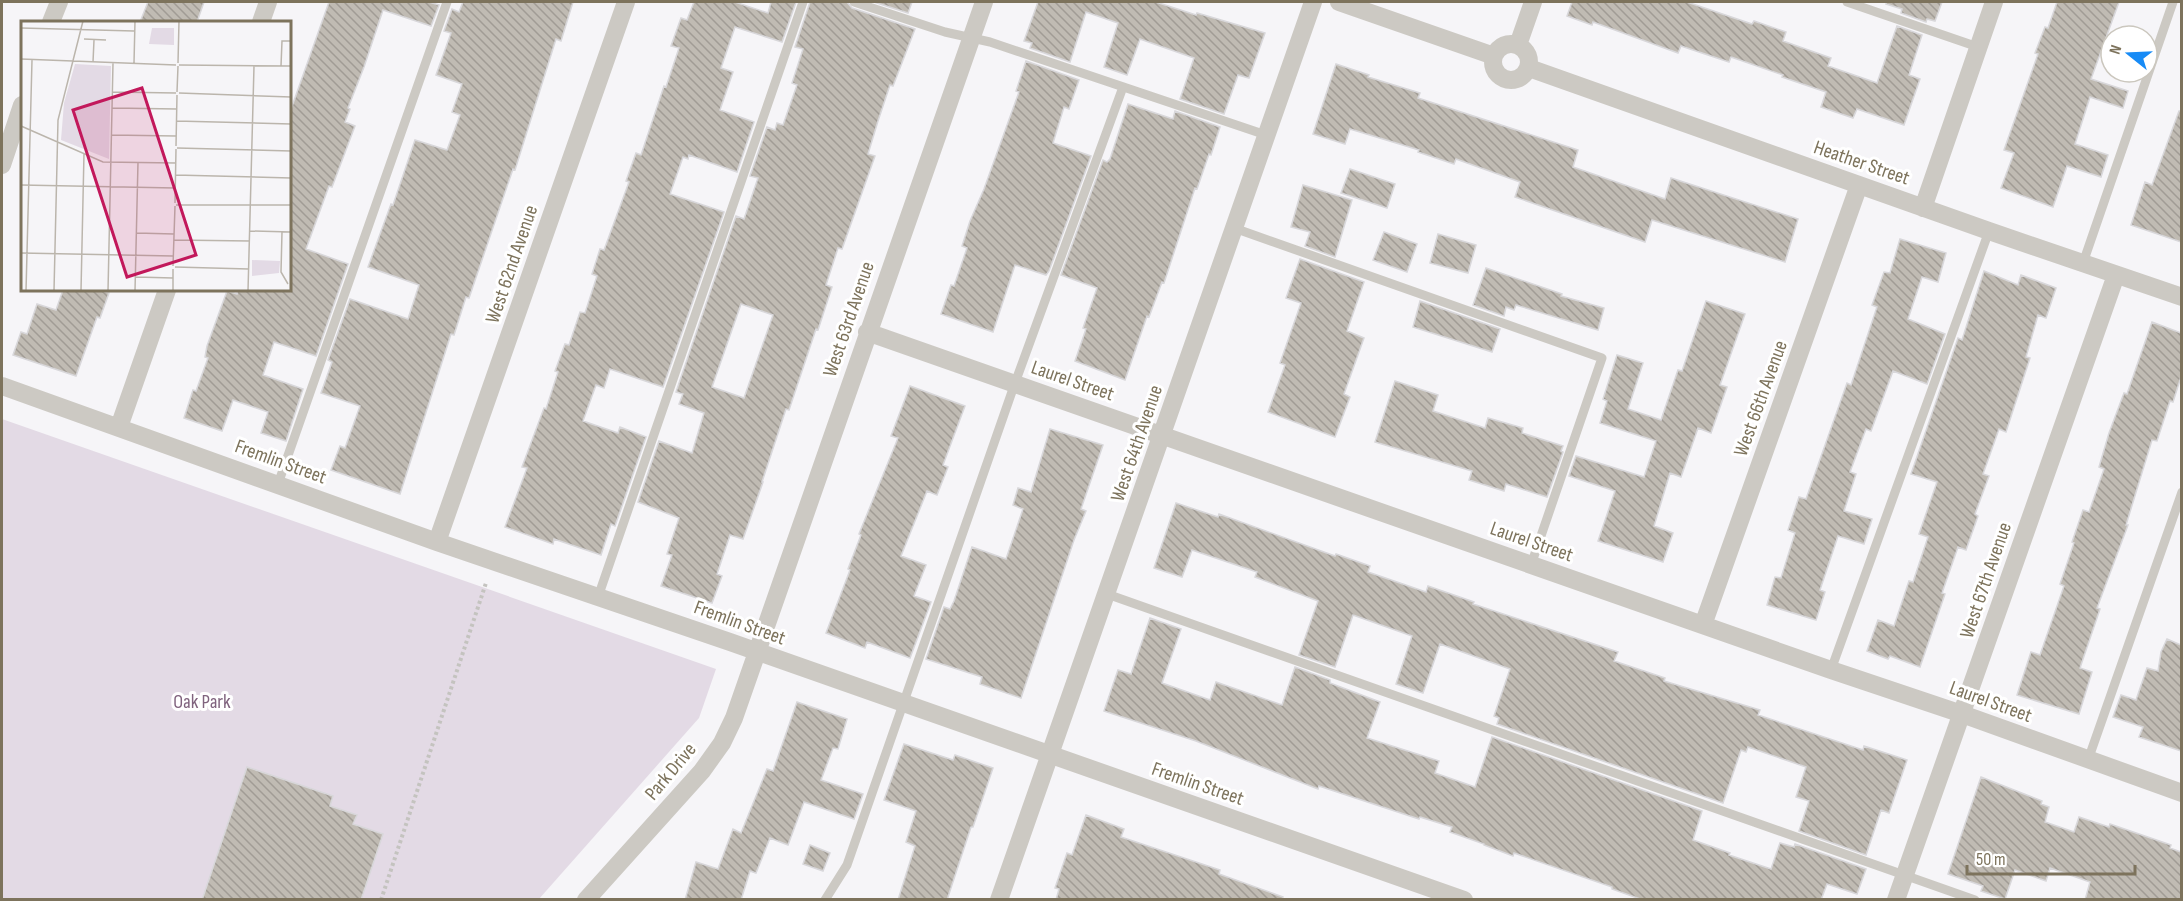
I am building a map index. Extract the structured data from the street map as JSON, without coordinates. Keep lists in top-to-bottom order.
{
  "streets": {
    "street": [
      "Heather Street",
      "West 62nd Avenue",
      "West 63rd Avenue",
      "Laurel Street",
      "West 66th Avenue",
      "West 64th Avenue",
      "Fremlin Street",
      "West 67th Avenue",
      "Park Drive"
    ]
  },
  "crossings": [
    ["Heather Street", "West 66th Avenue"],
    ["Heather Street", "West 67th Avenue"],
    ["West 62nd Avenue", "Fremlin Street"],
    ["West 63rd Avenue", "Laurel Street"],
    ["West 63rd Avenue", "Fremlin Street"],
    ["West 63rd Avenue", "Park Drive"],
    ["Laurel Street", "West 66th Avenue"],
    ["Laurel Street", "West 64th Avenue"],
    ["Laurel Street", "West 67th Avenue"],
    ["West 64th Avenue", "Fremlin Street"],
    ["Fremlin Street", "Park Drive"]
  ],
  "parks": ["Oak Park"],
  "scale_bar": "50 m",
  "north": "left"
}
